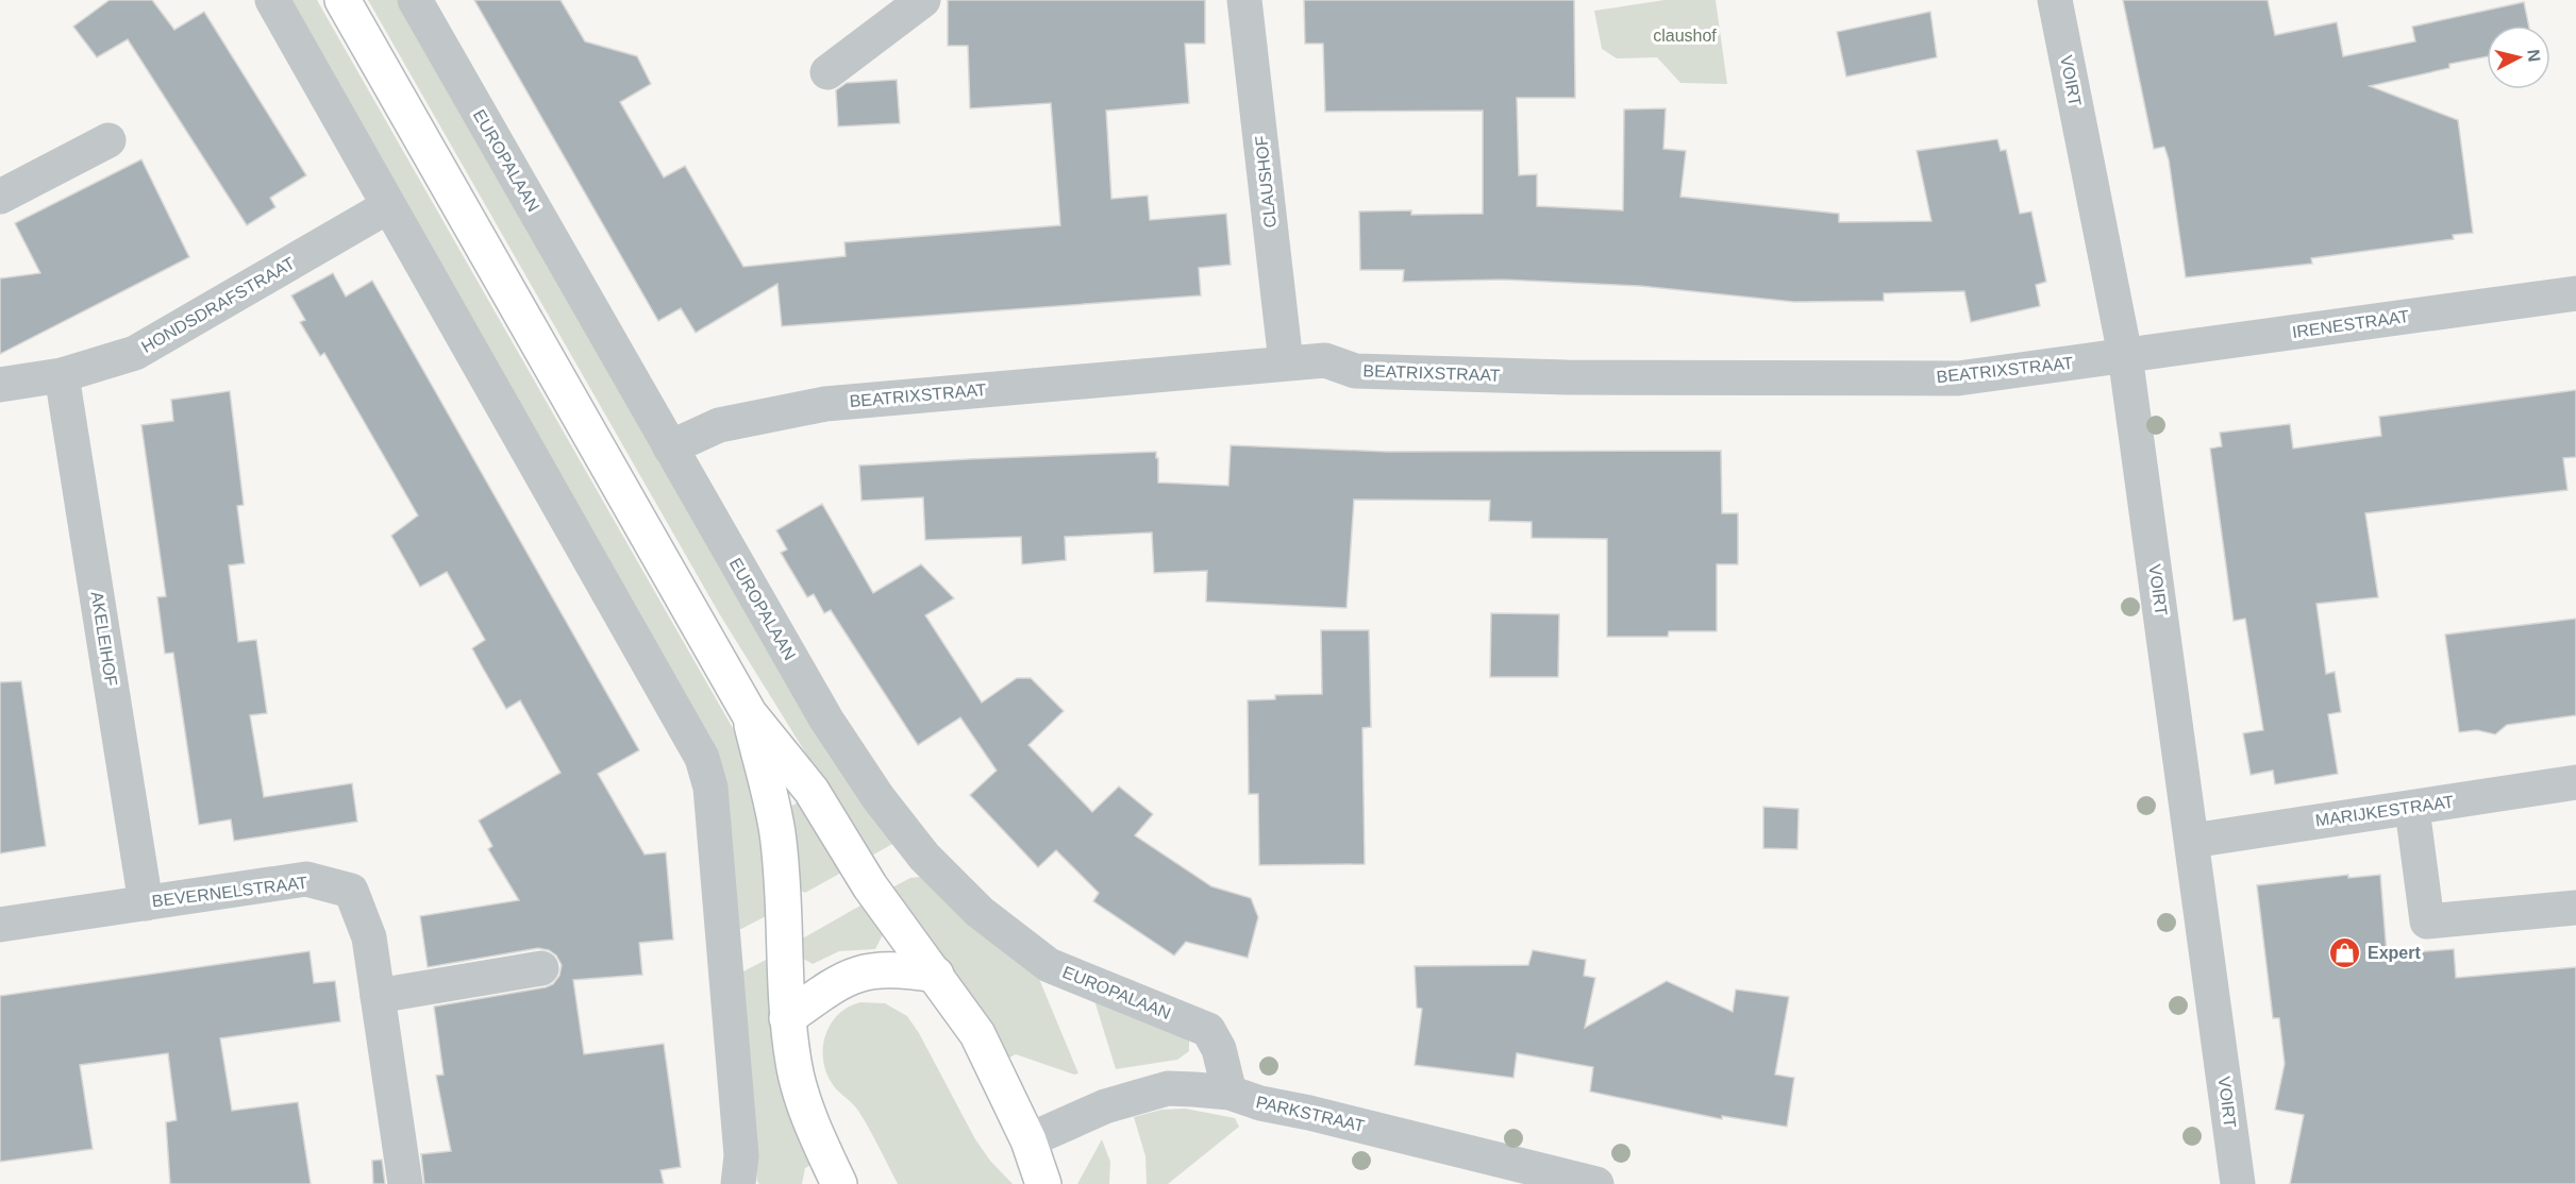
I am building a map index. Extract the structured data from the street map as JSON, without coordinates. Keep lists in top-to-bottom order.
{
  "streets": {
    "street": [
      "VOIRT",
      "EUROPALAAN",
      "CLAUSHOF",
      "HONDSDRAFSTRAAT",
      "IRENESTRAAT",
      "BEATRIXSTRAAT",
      "AKELEIHOF",
      "MARIJKESTRAAT",
      "BEVERNELSTRAAT",
      "PARKSTRAAT"
    ]
  },
  "crossings": [
    ["VOIRT", "IRENESTRAAT"],
    ["VOIRT", "BEATRIXSTRAAT"],
    ["VOIRT", "MARIJKESTRAAT"],
    ["EUROPALAAN", "BEATRIXSTRAAT"],
    ["EUROPALAAN", "PARKSTRAAT"],
    ["CLAUSHOF", "BEATRIXSTRAAT"],
    ["HONDSDRAFSTRAAT", "AKELEIHOF"],
    ["IRENESTRAAT", "BEATRIXSTRAAT"],
    ["AKELEIHOF", "BEVERNELSTRAAT"]
  ],
  "parks": ["claushof"],
  "places": {
    "shop": ["Expert"]
  },
  "north": "right"
}
